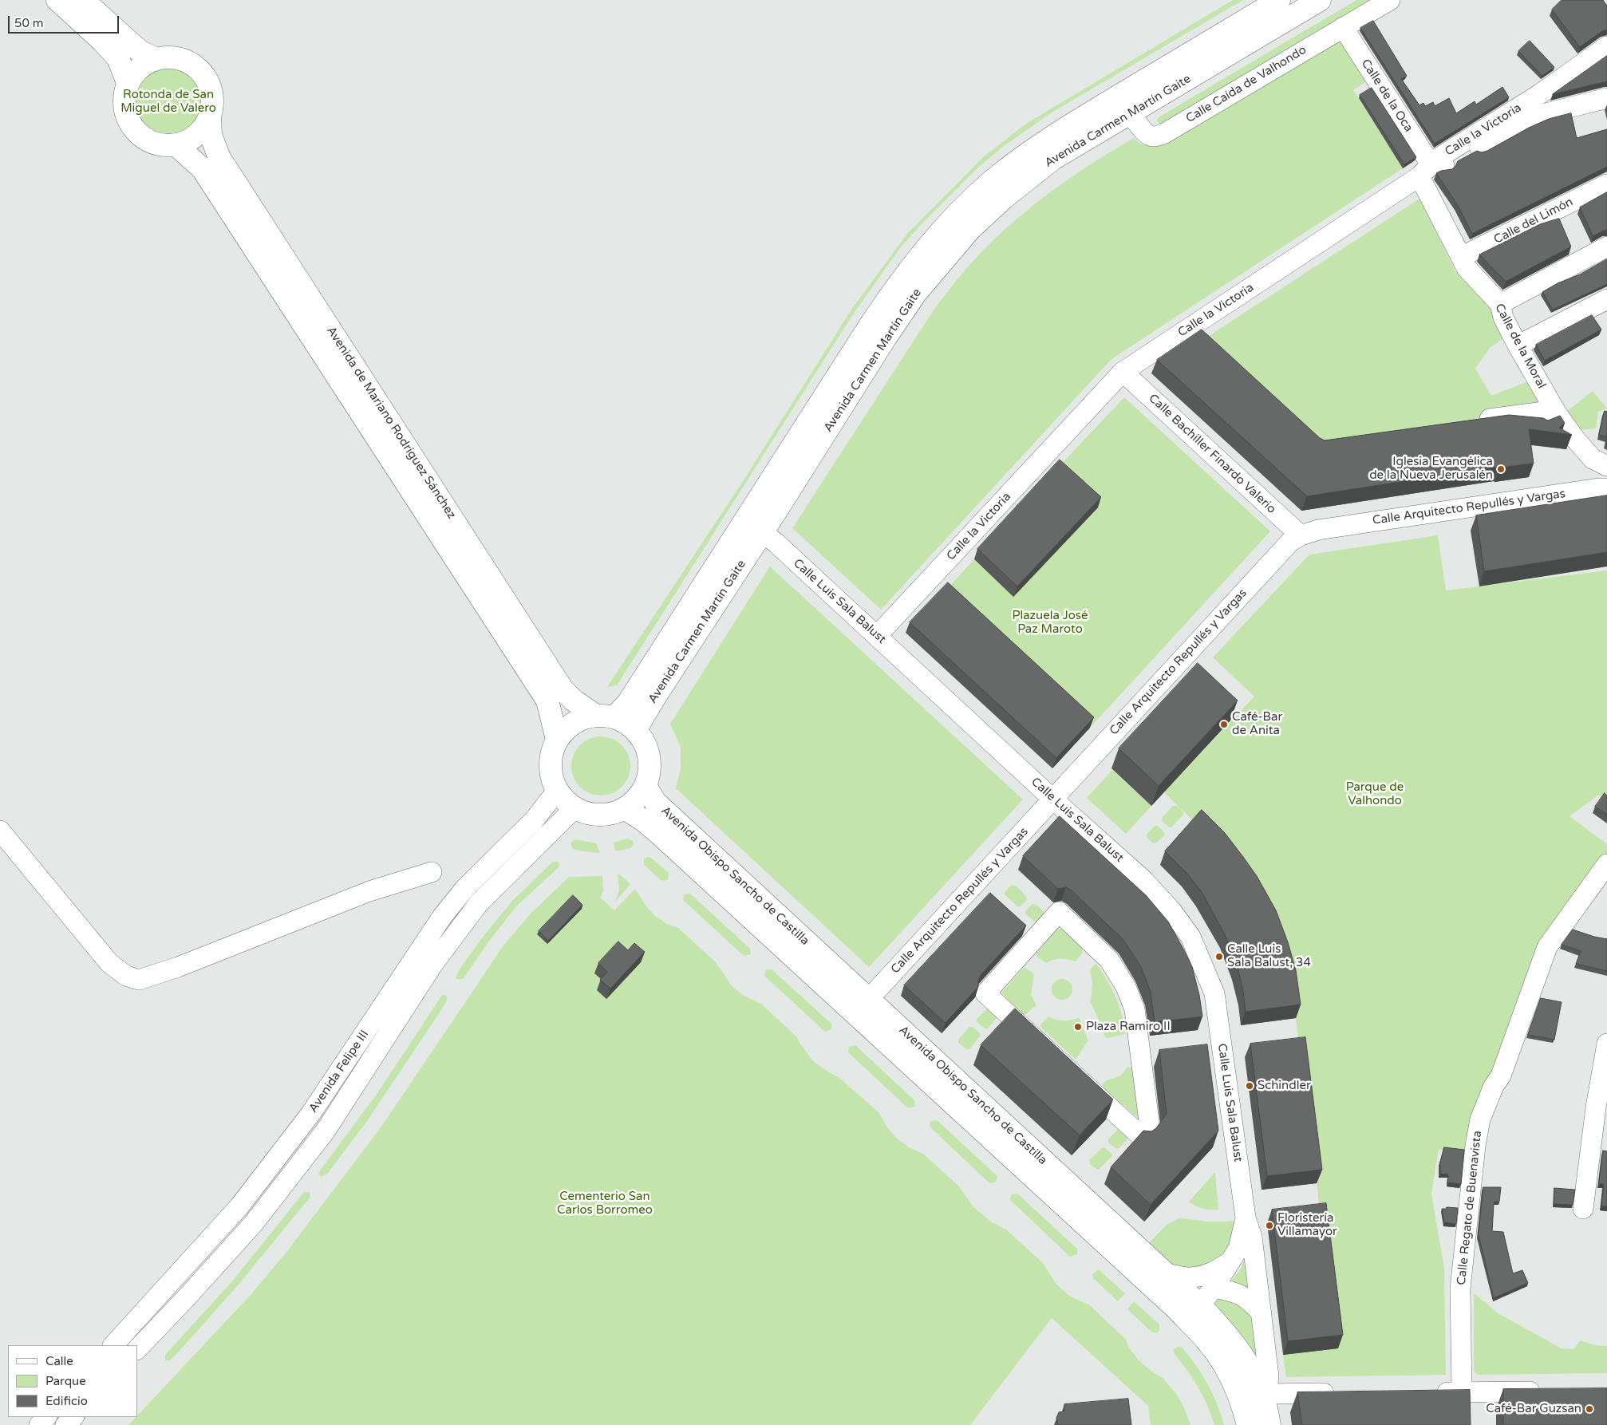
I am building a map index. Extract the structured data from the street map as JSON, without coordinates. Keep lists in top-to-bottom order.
{
  "streets": {
    "main road": ["Avenida Carmen Martín Gaite", "Avenida de Mariano Rodríguez Sánchez", "Avenida Obispo Sancho de Castilla"],
    "street": [
      "Calle Caída de Valhondo",
      "Calle de la Oca",
      "Calle la Victoria",
      "Calle del Limón",
      "Calle de la Moral",
      "Calle Bachiller Finardo Valerio",
      "Calle Arquitecto Repullés y Vargas",
      "Calle Luis Sala Balust",
      "Avenida Felipe III",
      "Calle Regato de Buenavista"
    ]
  },
  "crossings": [
    ["Calle Caída de Valhondo", "Calle de la Oca"],
    ["Calle Caída de Valhondo", "Avenida Carmen Martín Gaite"],
    ["Calle de la Oca", "Calle la Victoria"],
    ["Calle de la Oca", "Calle de la Moral"],
    ["Avenida Carmen Martín Gaite", "Avenida de Mariano Rodríguez Sánchez"],
    ["Avenida Carmen Martín Gaite", "Calle Luis Sala Balust"],
    ["Avenida Carmen Martín Gaite", "Avenida Obispo Sancho de Castilla"],
    ["Avenida Carmen Martín Gaite", "Avenida Felipe III"],
    ["Calle la Victoria", "Calle de la Moral"],
    ["Calle la Victoria", "Calle Bachiller Finardo Valerio"],
    ["Calle la Victoria", "Calle Luis Sala Balust"],
    ["Calle del Limón", "Calle de la Moral"],
    ["Avenida de Mariano Rodríguez Sánchez", "Avenida Obispo Sancho de Castilla"],
    ["Avenida de Mariano Rodríguez Sánchez", "Avenida Felipe III"],
    ["Calle Bachiller Finardo Valerio", "Calle Arquitecto Repullés y Vargas"],
    ["Calle Arquitecto Repullés y Vargas", "Calle Luis Sala Balust"],
    ["Calle Arquitecto Repullés y Vargas", "Avenida Obispo Sancho de Castilla"],
    ["Calle Luis Sala Balust", "Avenida Obispo Sancho de Castilla"],
    ["Avenida Obispo Sancho de Castilla", "Avenida Felipe III"]
  ],
  "parks": [
    "Rotonda de San Miguel de Valero",
    "Plazuela José Paz Maroto",
    "Parque de Valhondo",
    "Cementerio San Carlos Borromeo"
  ],
  "places": [
    "Iglesia Evangélica de la Nueva Jerusalén",
    "Café-Bar de Anita",
    "Calle Luis Sala Balust, 34",
    "Plaza Ramiro II",
    "Schindler",
    "Floristería Villamayor",
    "Café-Bar Guzsan"
  ],
  "legend": ["Calle", "Parque", "Edificio"],
  "scale_bar": "50 m"
}
